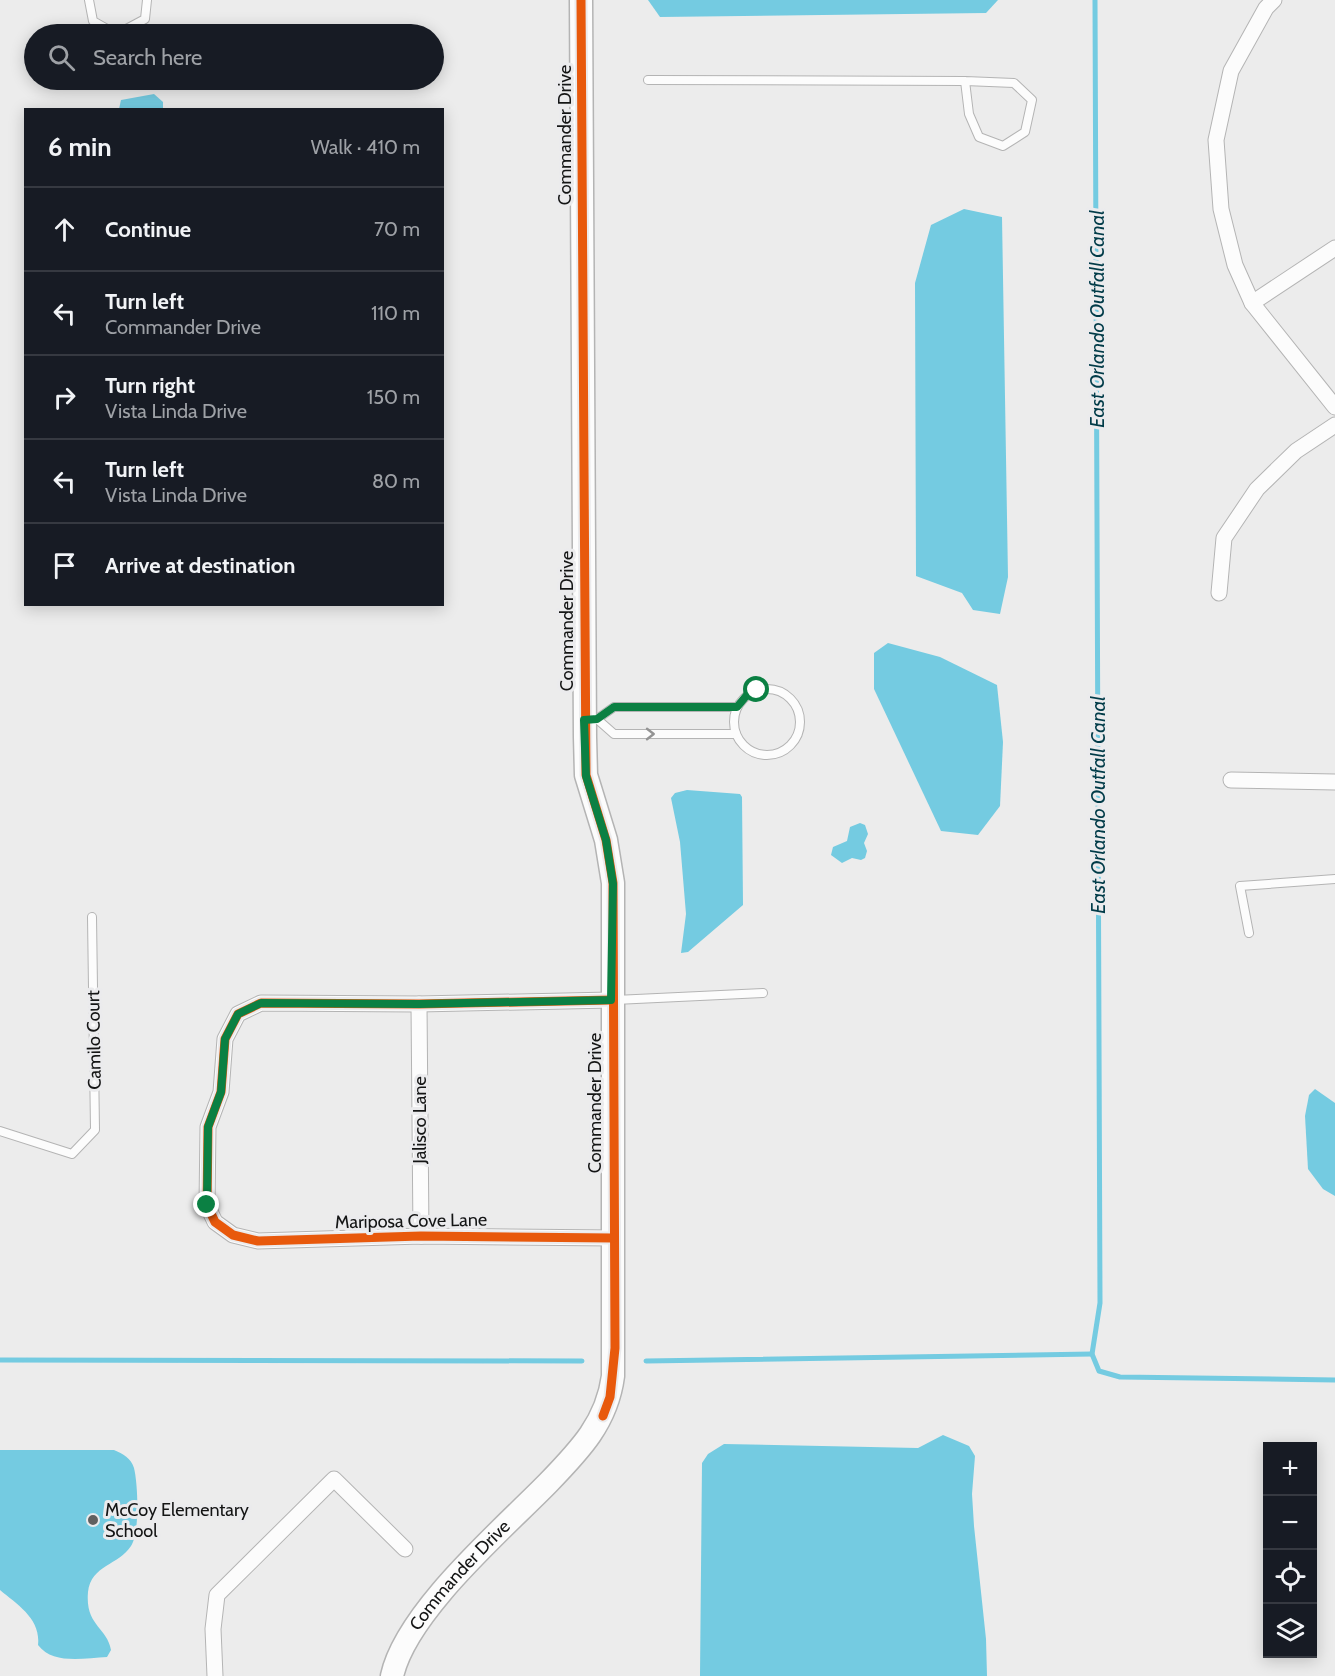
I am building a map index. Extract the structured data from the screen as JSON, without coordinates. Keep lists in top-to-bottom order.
{
  "streets": {
    "street": ["Commander Drive", "Jalisco Lane", "Mariposa Cove Lane"],
    "lane": ["Camilo Court"]
  },
  "crossings": [
    ["Commander Drive", "Mariposa Cove Lane"],
    ["Jalisco Lane", "Mariposa Cove Lane"]
  ],
  "water": ["East Orlando Outfall Canal"],
  "places": ["McCoy Elementary School"],
  "page": {
    "search": "Search here",
    "heading": ["6 min", "Walk · 410 m"],
    "list": [
      ["Continue", "70 m"],
      ["Turn left", "Commander Drive", "110 m"],
      ["Turn right", "Vista Linda Drive", "150 m"],
      ["Turn left", "Vista Linda Drive", "80 m"],
      "Arrive at destination"
    ],
    "map_buttons": ["+", "−"]
  }
}
